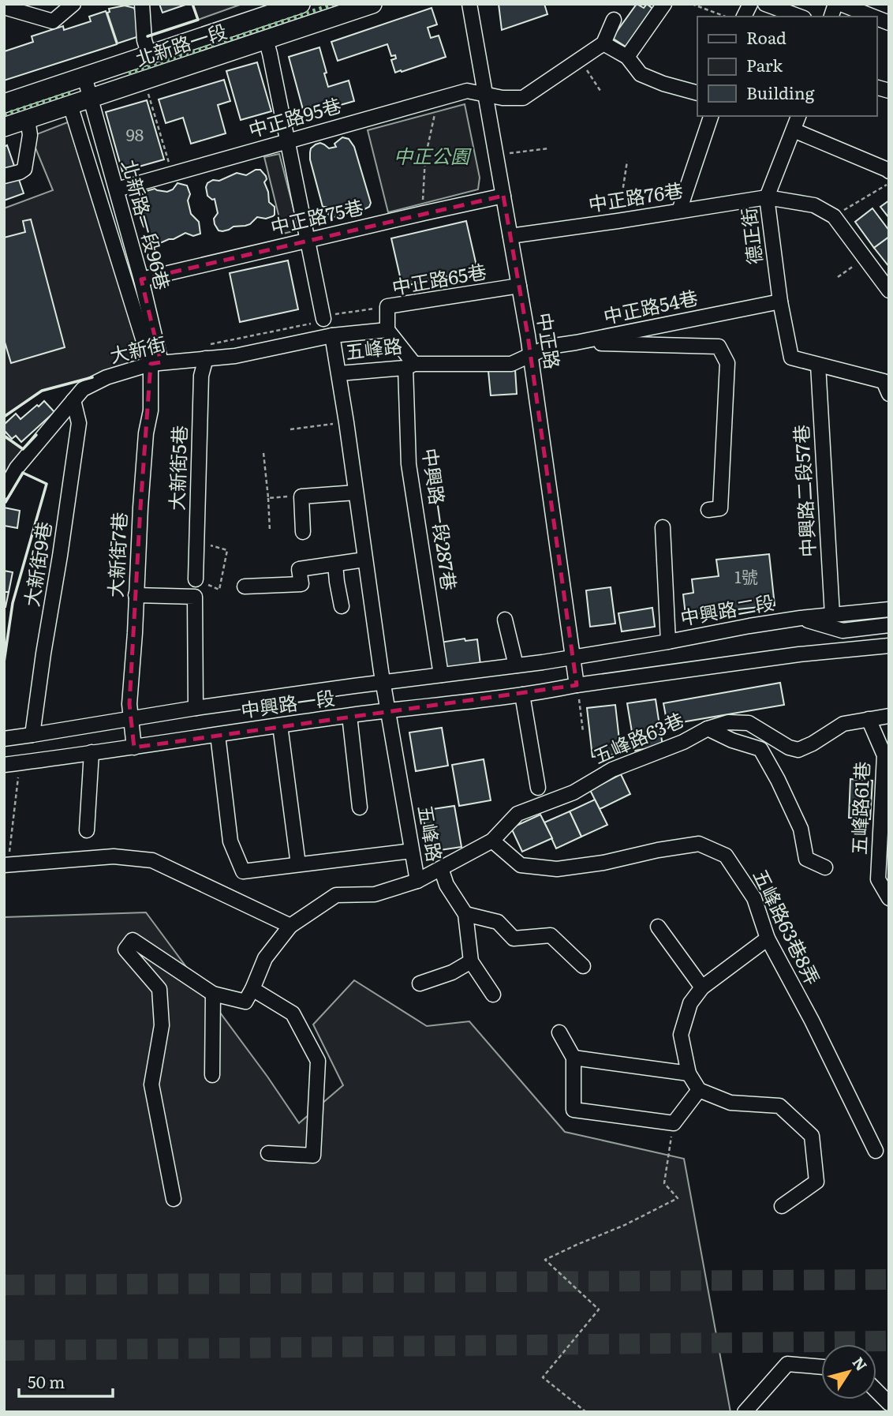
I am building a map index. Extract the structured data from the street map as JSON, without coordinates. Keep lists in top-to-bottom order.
{
  "streets": {
    "main road": ["北新路一段"],
    "street": [
      "中正路95巷",
      "中正路76巷",
      "中正路75巷",
      "北新路一段96巷",
      "德正街",
      "中正路65巷",
      "中正路54巷",
      "中正路",
      "五峰路",
      "大新街",
      "大新街5巷",
      "中興路二段57巷",
      "中興路一段287巷",
      "大新街7巷",
      "大新街9巷",
      "中興路二段",
      "中興路一段",
      "五峰路63巷",
      "五峰路61巷",
      "五峰路63巷8弄"
    ]
  },
  "crossings": [
    ["北新路一段", "北新路一段96巷"],
    ["中正路95巷", "北新路一段96巷"],
    ["中正路95巷", "中正路"],
    ["中正路76巷", "德正街"],
    ["中正路76巷", "中正路"],
    ["中正路75巷", "北新路一段96巷"],
    ["中正路75巷", "中正路"],
    ["北新路一段96巷", "大新街"],
    ["北新路一段96巷", "大新街7巷"],
    ["德正街", "中正路54巷"],
    ["德正街", "中興路二段57巷"],
    ["中正路65巷", "中正路"],
    ["中正路65巷", "大新街"],
    ["中正路54巷", "中正路"],
    ["中正路54巷", "五峰路"],
    ["中正路", "五峰路"],
    ["中正路", "中興路二段"],
    ["中正路", "中興路一段"],
    ["五峰路", "大新街"],
    ["五峰路", "中興路一段287巷"],
    ["五峰路", "中興路一段"],
    ["五峰路", "五峰路63巷"],
    ["大新街", "大新街5巷"],
    ["大新街", "大新街7巷"],
    ["大新街", "大新街9巷"],
    ["中興路二段57巷", "中興路二段"],
    ["中興路一段287巷", "中興路一段"],
    ["大新街7巷", "中興路一段"],
    ["大新街9巷", "中興路一段"],
    ["中興路二段", "中興路一段"],
    ["五峰路63巷", "五峰路61巷"],
    ["五峰路63巷", "五峰路63巷8弄"]
  ],
  "parks": ["中正公園"],
  "house_numbers": ["98", "1號"],
  "legend": ["Road", "Park", "Building"],
  "scale_bar": "50 m",
  "north": "top right"
}
